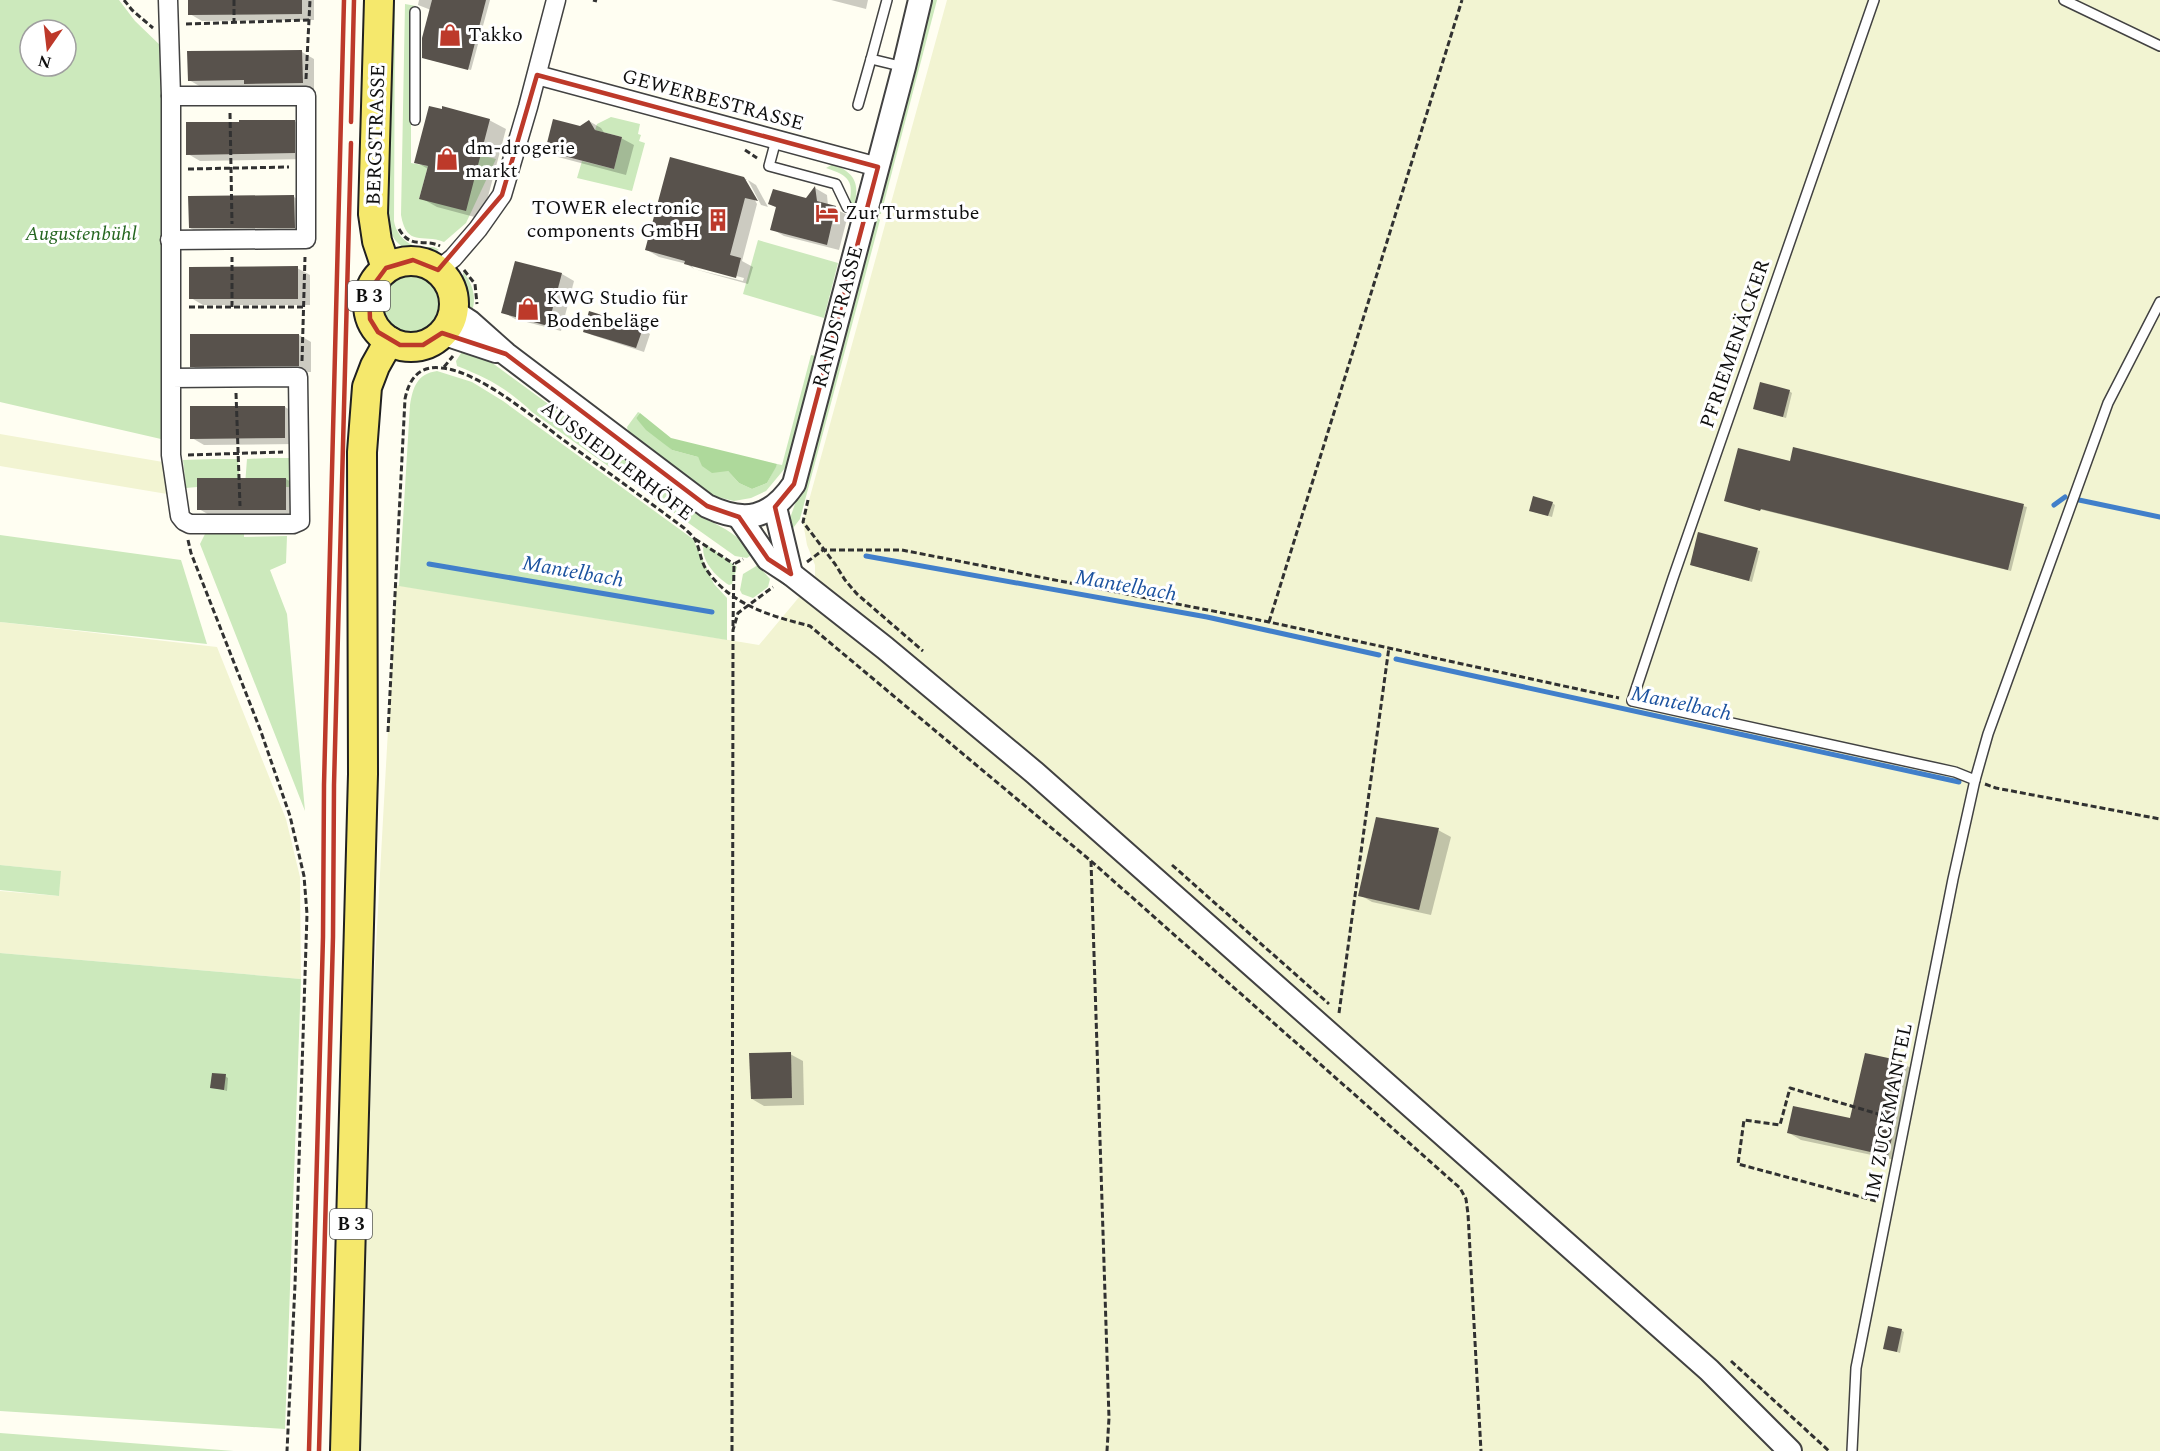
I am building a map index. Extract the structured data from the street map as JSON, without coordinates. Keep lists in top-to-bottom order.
{
  "streets": {
    "main road": ["BERGSTRASSE", "B 3"],
    "street": ["GEWERBESTRASSE", "RANDSTRASSE"],
    "lane": ["PFRIEMENÄCKER", "IM ZUCKMANTEL"],
    "path": ["AUSSIEDLERHÖFE"]
  },
  "crossings": [
    ["GEWERBESTRASSE", "RANDSTRASSE"],
    ["BERGSTRASSE", "B 3"]
  ],
  "water": ["Mantelbach"],
  "parks": ["Augustenbühl"],
  "places": {
    "shop": ["Takko", "dm-drogerie markt", "KWG Studio für Bodenbeläge"],
    "hotel": ["Zur Turmstube"],
    "building": ["TOWER electronic components GmbH"]
  },
  "north": "bottom"
}
